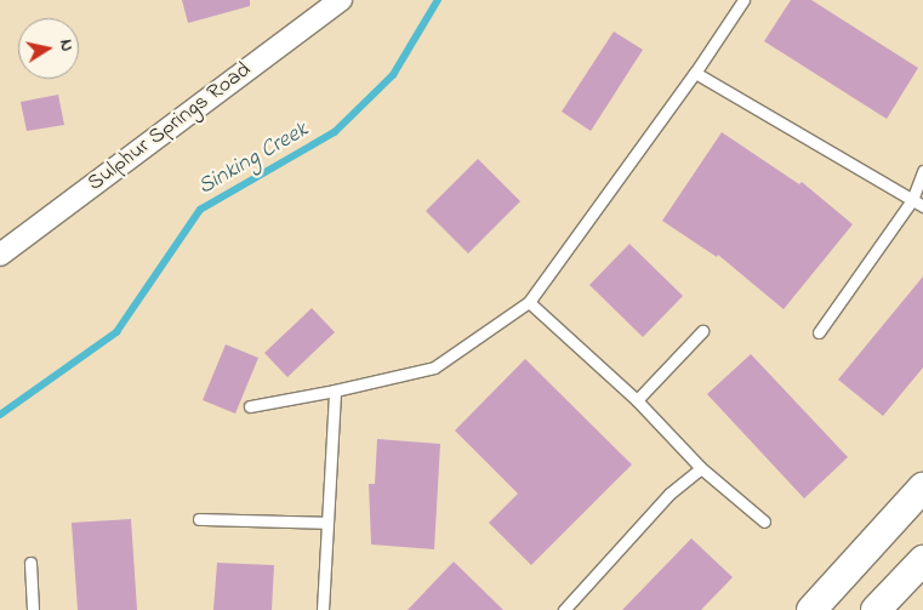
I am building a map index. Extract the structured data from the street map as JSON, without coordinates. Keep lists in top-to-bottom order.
{
  "streets": {
    "street": ["Sulphur Springs Road"]
  },
  "water": ["Sinking Creek"],
  "north": "right"
}
